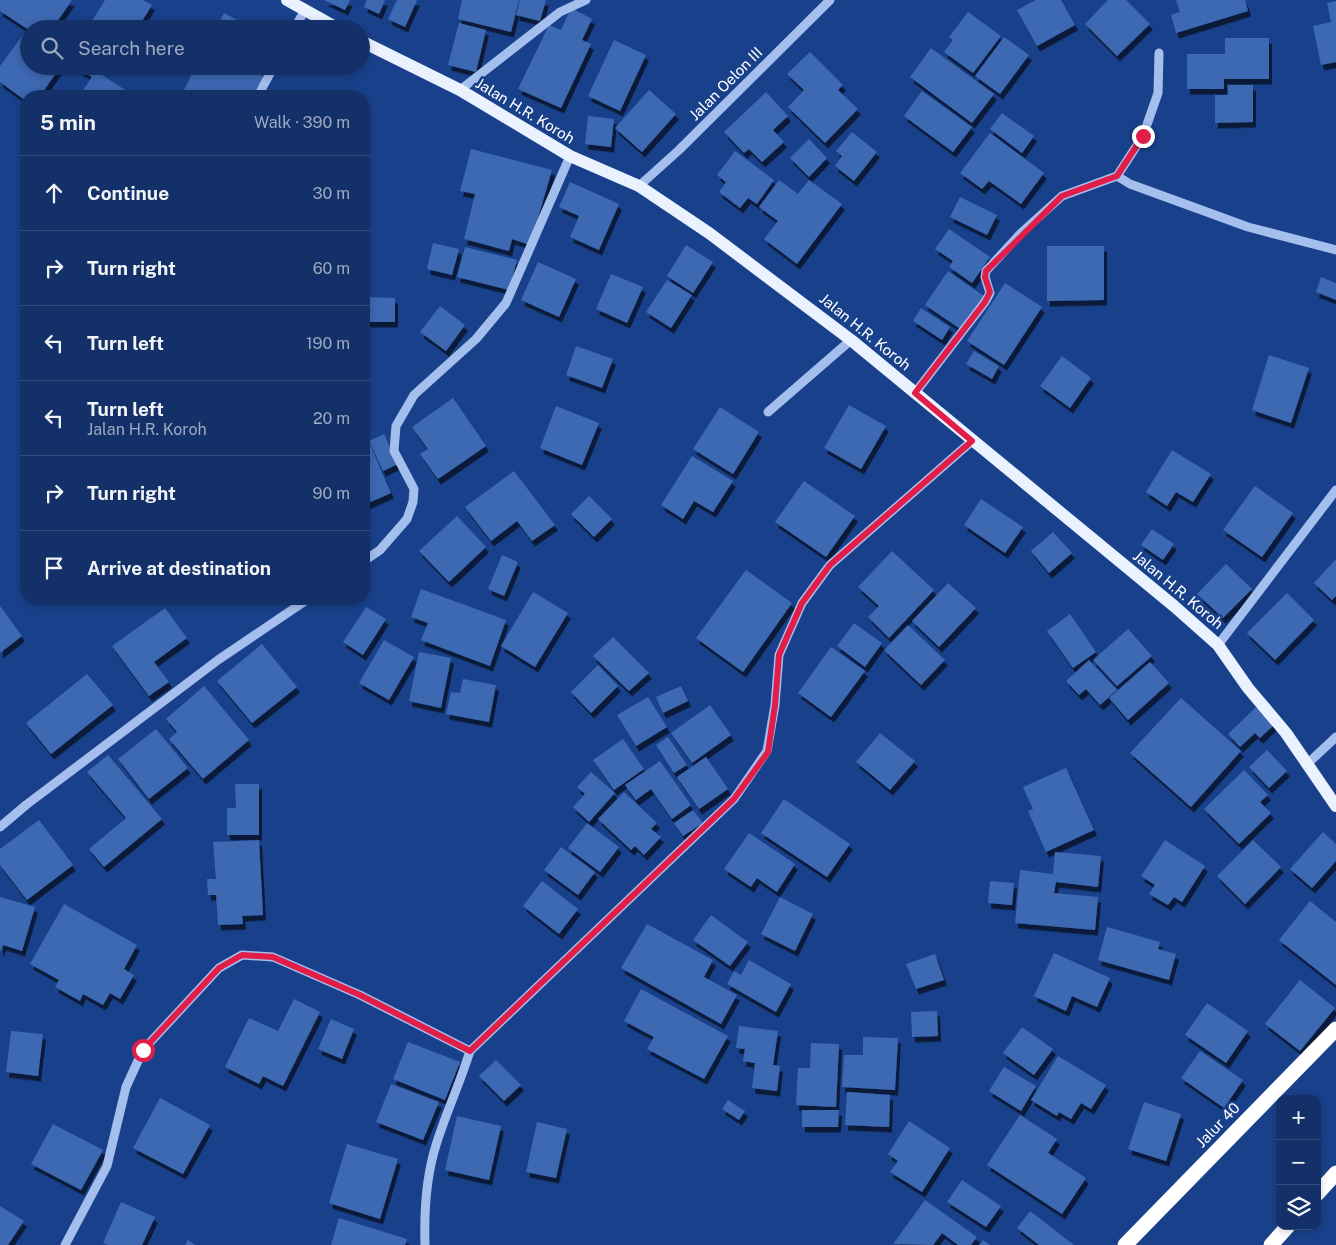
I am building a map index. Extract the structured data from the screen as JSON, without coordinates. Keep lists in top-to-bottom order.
{
  "streets": {
    "highway": ["Jalur 40"],
    "main road": ["Jalan H.R. Koroh"],
    "street": ["Jalan Oelon III"]
  },
  "crossings": [
    ["Jalan Oelon III", "Jalan H.R. Koroh"]
  ],
  "page": {
    "search": "Search here",
    "heading": ["5 min", "Walk · 390 m"],
    "list": [
      ["Continue", "30 m"],
      ["Turn right", "60 m"],
      ["Turn left", "190 m"],
      ["Turn left", "Jalan H.R. Koroh", "20 m"],
      ["Turn right", "90 m"],
      "Arrive at destination"
    ],
    "map_buttons": ["+", "−"]
  }
}
